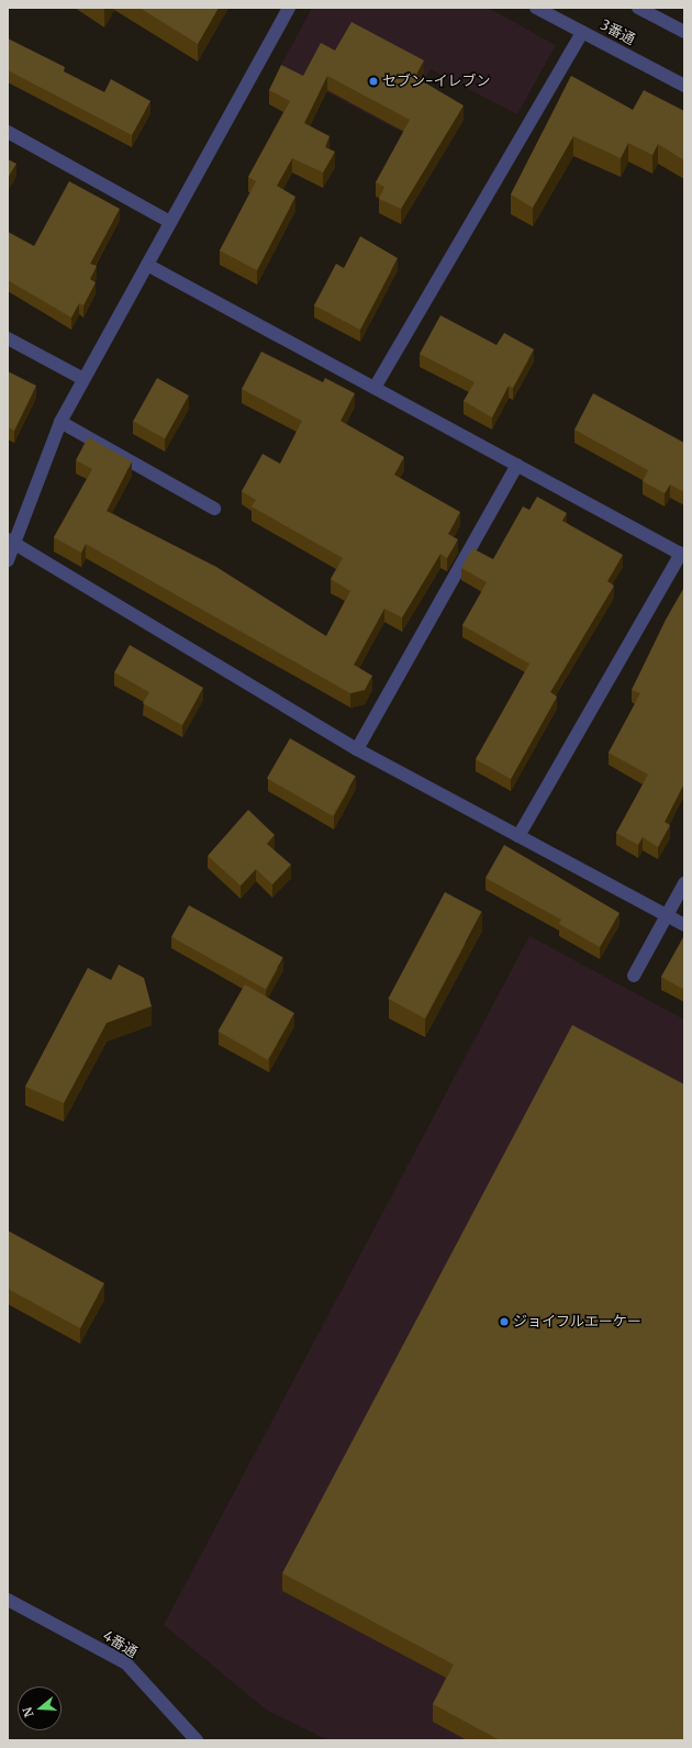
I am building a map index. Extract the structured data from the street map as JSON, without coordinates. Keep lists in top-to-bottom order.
{
  "streets": {
    "street": ["3番通", "4番通"]
  },
  "places": ["セブン-イレブン", "ジョイフルエーケー"],
  "north": "left"
}
